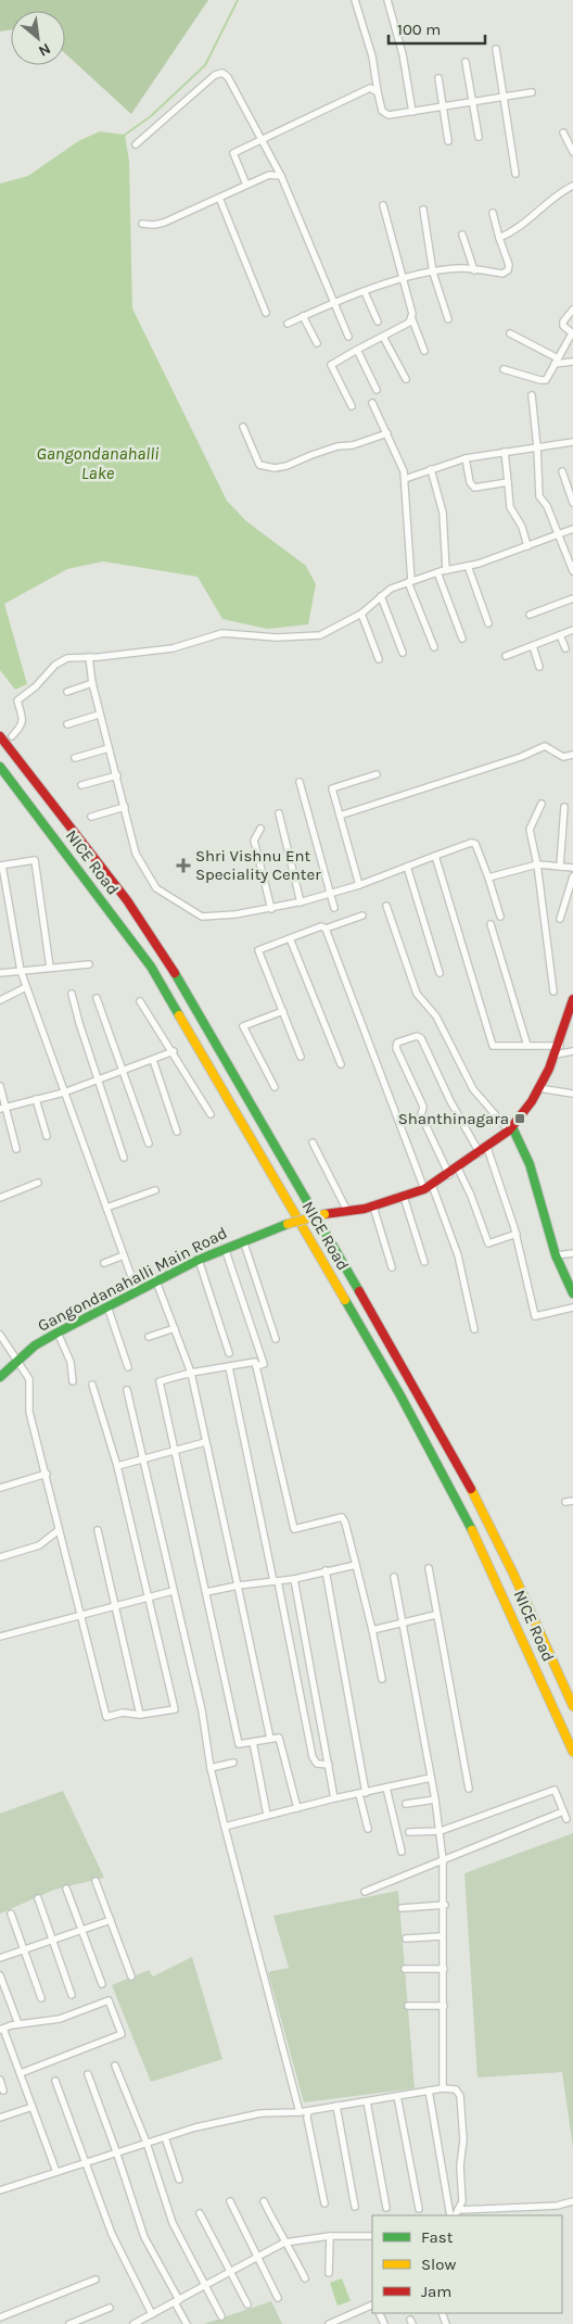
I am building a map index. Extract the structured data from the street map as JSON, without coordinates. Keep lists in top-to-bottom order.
{
  "streets": {
    "main road": ["NICE Road", "Gangondanahalli Main Road"]
  },
  "water": ["Gangondanahalli Lake"],
  "places": {
    "health": ["Shri Vishnu Ent Speciality Center"],
    "transit": ["Shanthinagara"]
  },
  "legend": ["Fast", "Slow", "Jam"],
  "scale_bar": "100 m",
  "north": "bottom right"
}
